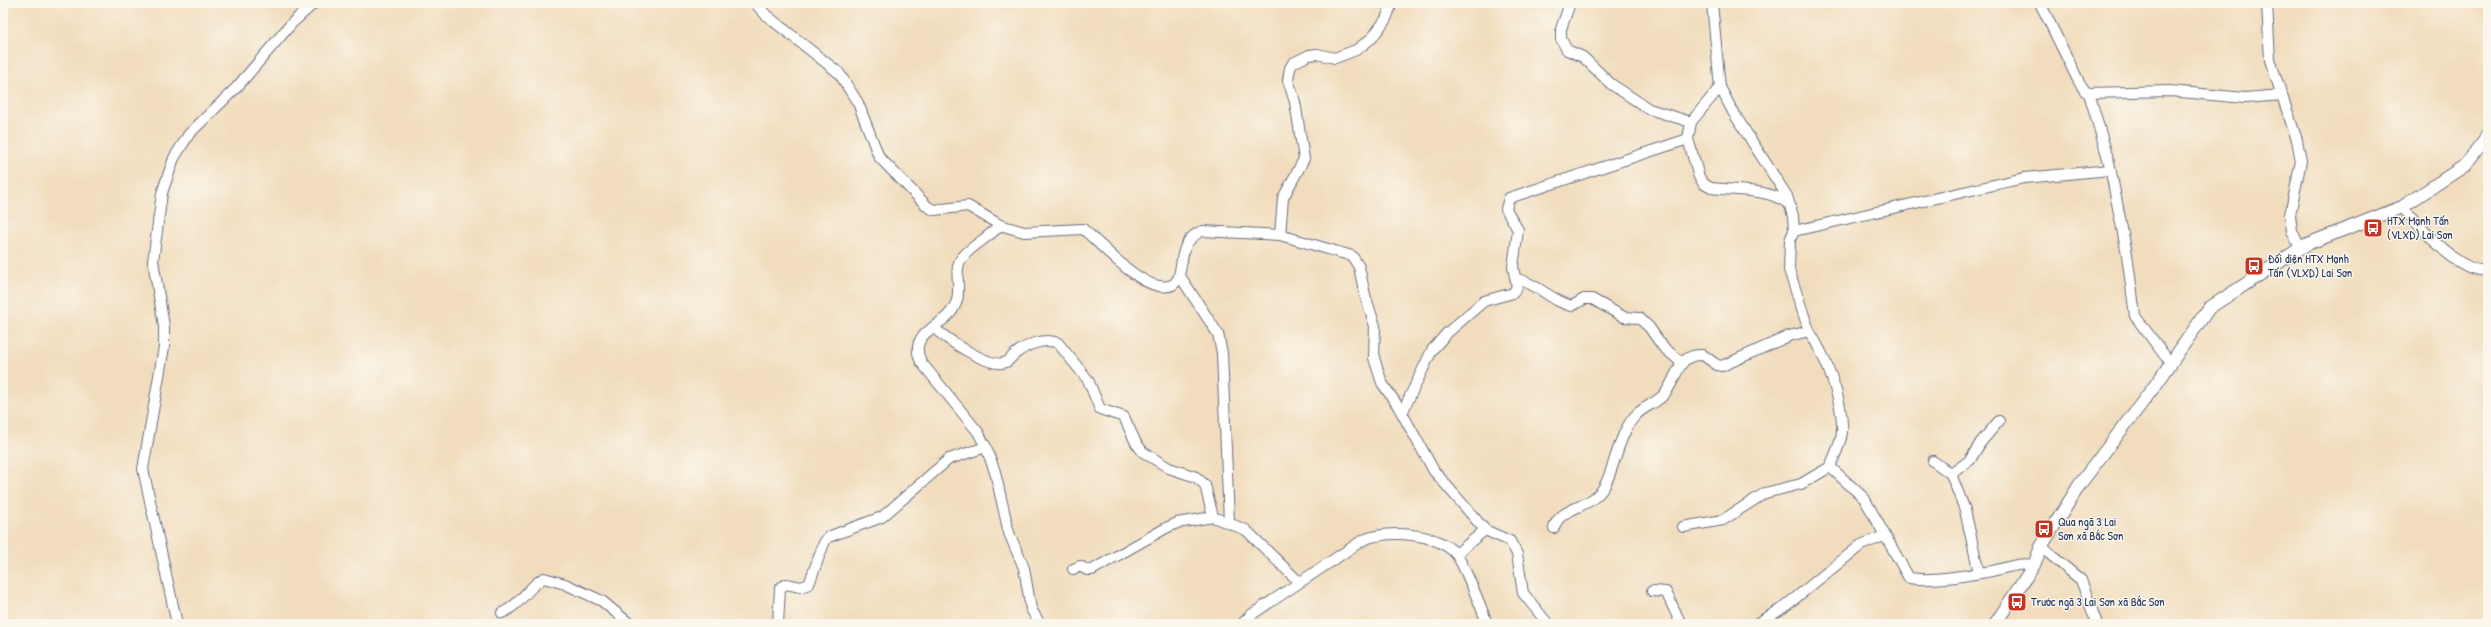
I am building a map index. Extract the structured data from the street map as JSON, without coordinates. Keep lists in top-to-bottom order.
{
  "places": {
    "bus stop": [
      "HTX Mạnh Tấn (VLXD) Lai Sơn",
      "Đối diện HTX Mạnh Tấn (VLXD) Lai Sơn",
      "Qua ngã 3 Lai Sơn xã Bắc Sơn",
      "Trước ngã 3 Lai Sơn xã Bắc Sơn"
    ]
  }
}
